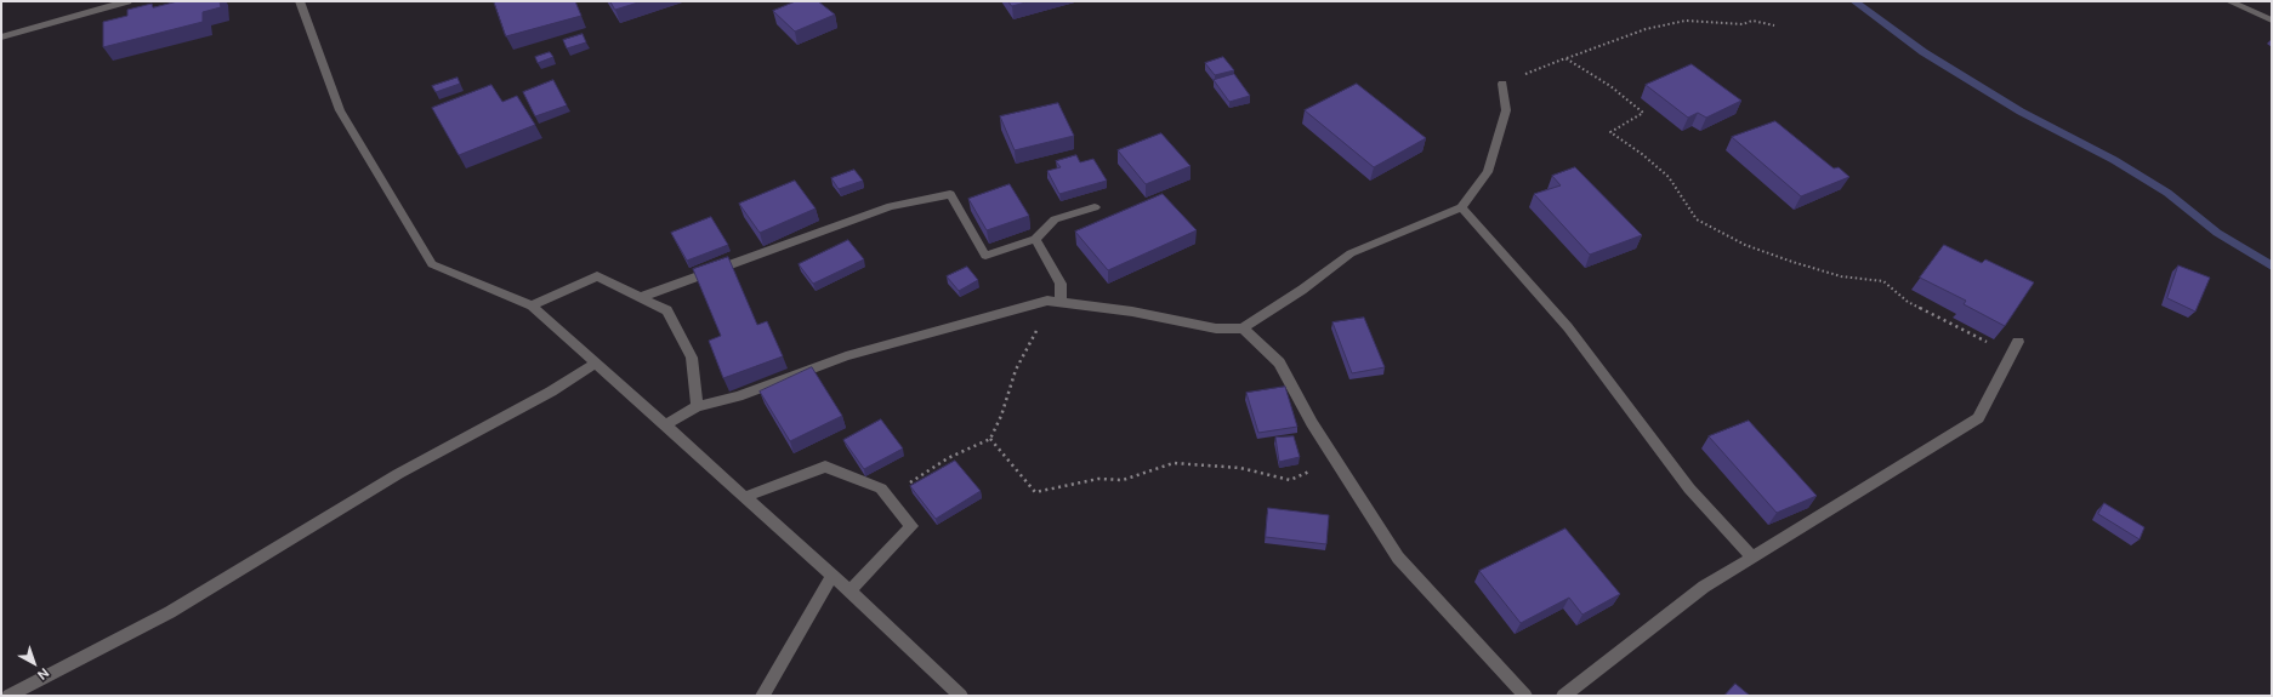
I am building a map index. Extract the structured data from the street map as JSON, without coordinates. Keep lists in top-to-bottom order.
{
  "north": "bottom right"
}
